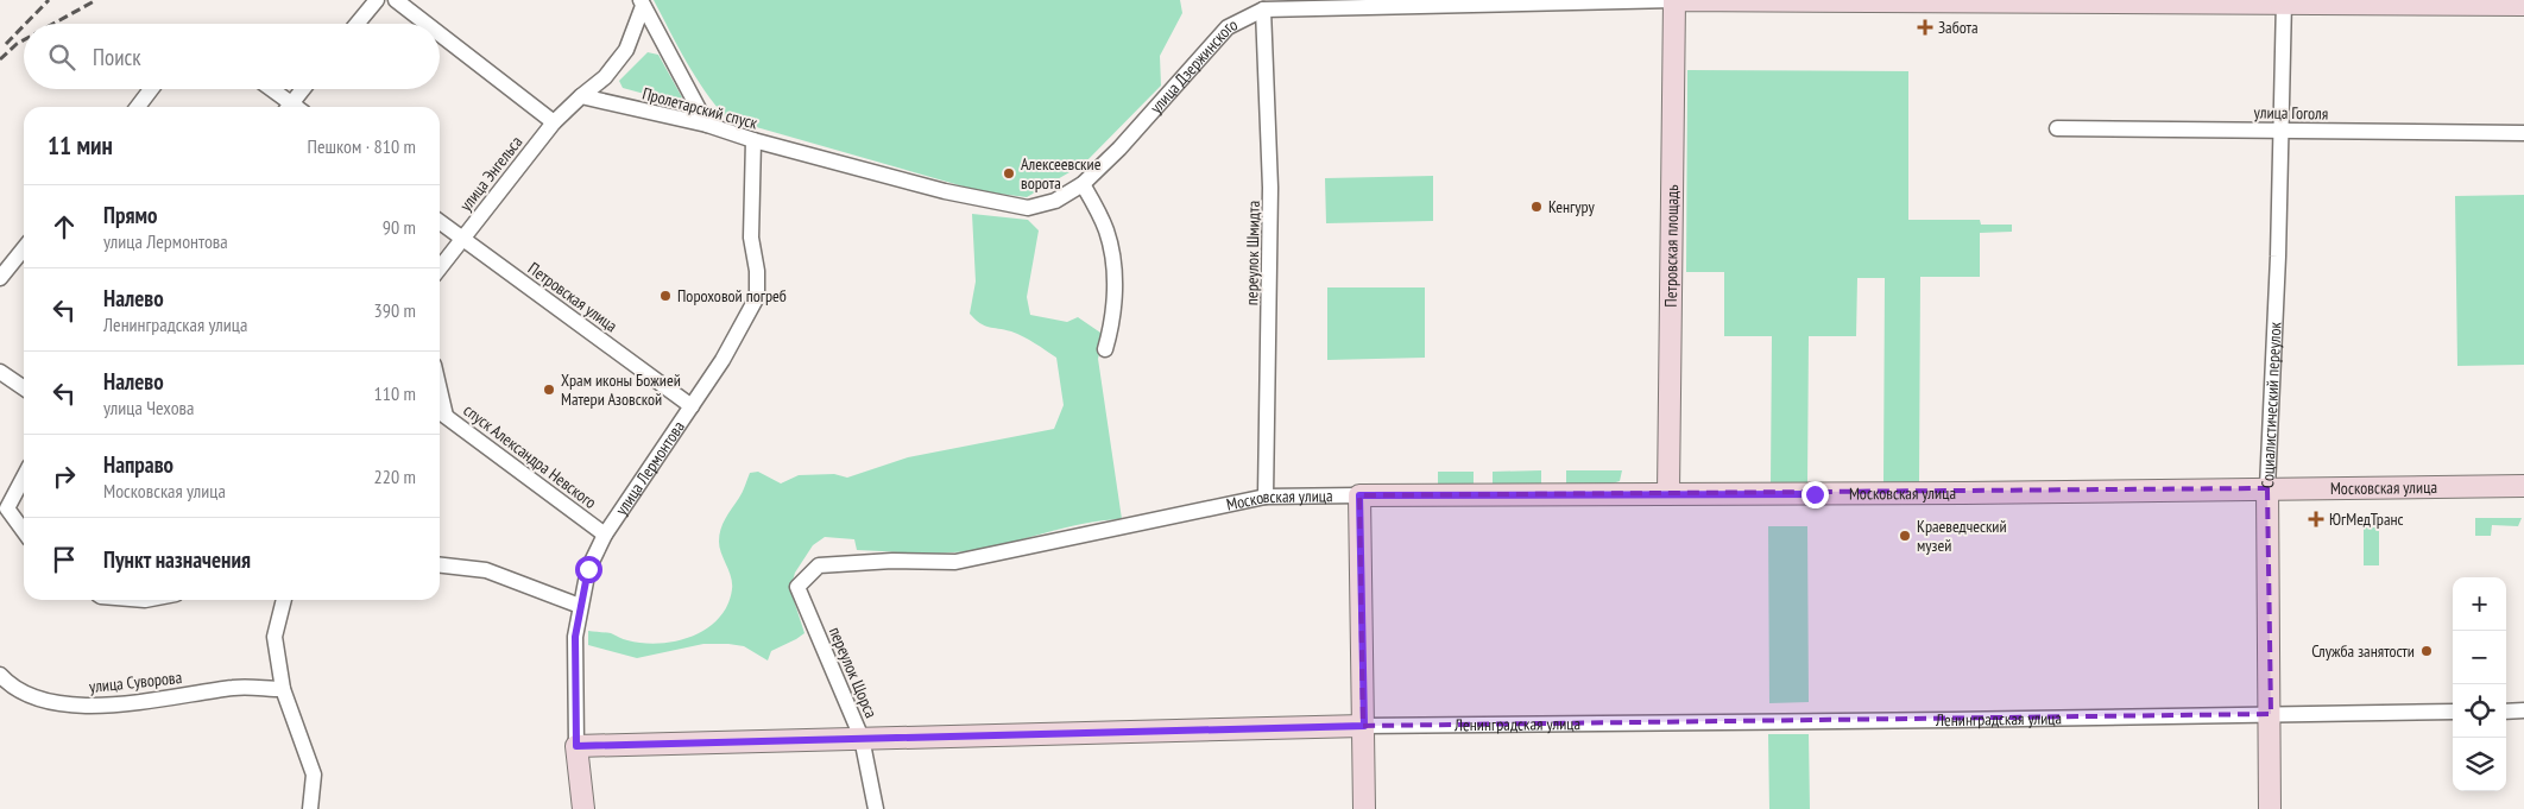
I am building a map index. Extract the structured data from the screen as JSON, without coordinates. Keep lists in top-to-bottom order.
{
  "streets": {
    "street": [
      "улица Дзержинского",
      "Пролетарский спуск",
      "улица Гоголя",
      "улица Энгельса",
      "Петровская площадь",
      "переулок Шмидта",
      "Петровская улица",
      "Социалистический переулок",
      "спуск Александра Невского",
      "улица Лермонтова",
      "Московская улица",
      "переулок Щорса",
      "улица Суворова",
      "Ленинградская улица"
    ]
  },
  "crossings": [
    ["улица Дзержинского", "Пролетарский спуск"],
    ["улица Дзержинского", "Петровская площадь"],
    ["улица Дзержинского", "переулок Шмидта"],
    ["улица Дзержинского", "Социалистический переулок"],
    ["Пролетарский спуск", "улица Лермонтова"],
    ["улица Гоголя", "Социалистический переулок"],
    ["улица Энгельса", "Петровская улица"],
    ["Петровская площадь", "Московская улица"],
    ["переулок Шмидта", "Московская улица"],
    ["Петровская улица", "улица Лермонтова"],
    ["Социалистический переулок", "Московская улица"],
    ["Социалистический переулок", "Ленинградская улица"],
    ["спуск Александра Невского", "улица Лермонтова"],
    ["улица Лермонтова", "Ленинградская улица"],
    ["Московская улица", "переулок Щорса"],
    ["переулок Щорса", "Ленинградская улица"]
  ],
  "places": {
    "health": ["Забота", "ЮгМедТранс"],
    "other": [
      "Алексеевские ворота",
      "Кенгуру",
      "Пороховой погреб",
      "Храм иконы Божией Матери Азовской",
      "Краеведческий музей",
      "Служба занятости"
    ]
  },
  "page": {
    "search": "Поиск",
    "heading": ["11 мин", "Пешком · 810 m"],
    "list": [
      ["Прямо", "улица Лермонтова", "90 m"],
      ["Налево", "Ленинградская улица", "390 m"],
      ["Налево", "улица Чехова", "110 m"],
      ["Направо", "Московская улица", "220 m"],
      "Пункт назначения"
    ],
    "map_buttons": ["+", "−"]
  }
}
